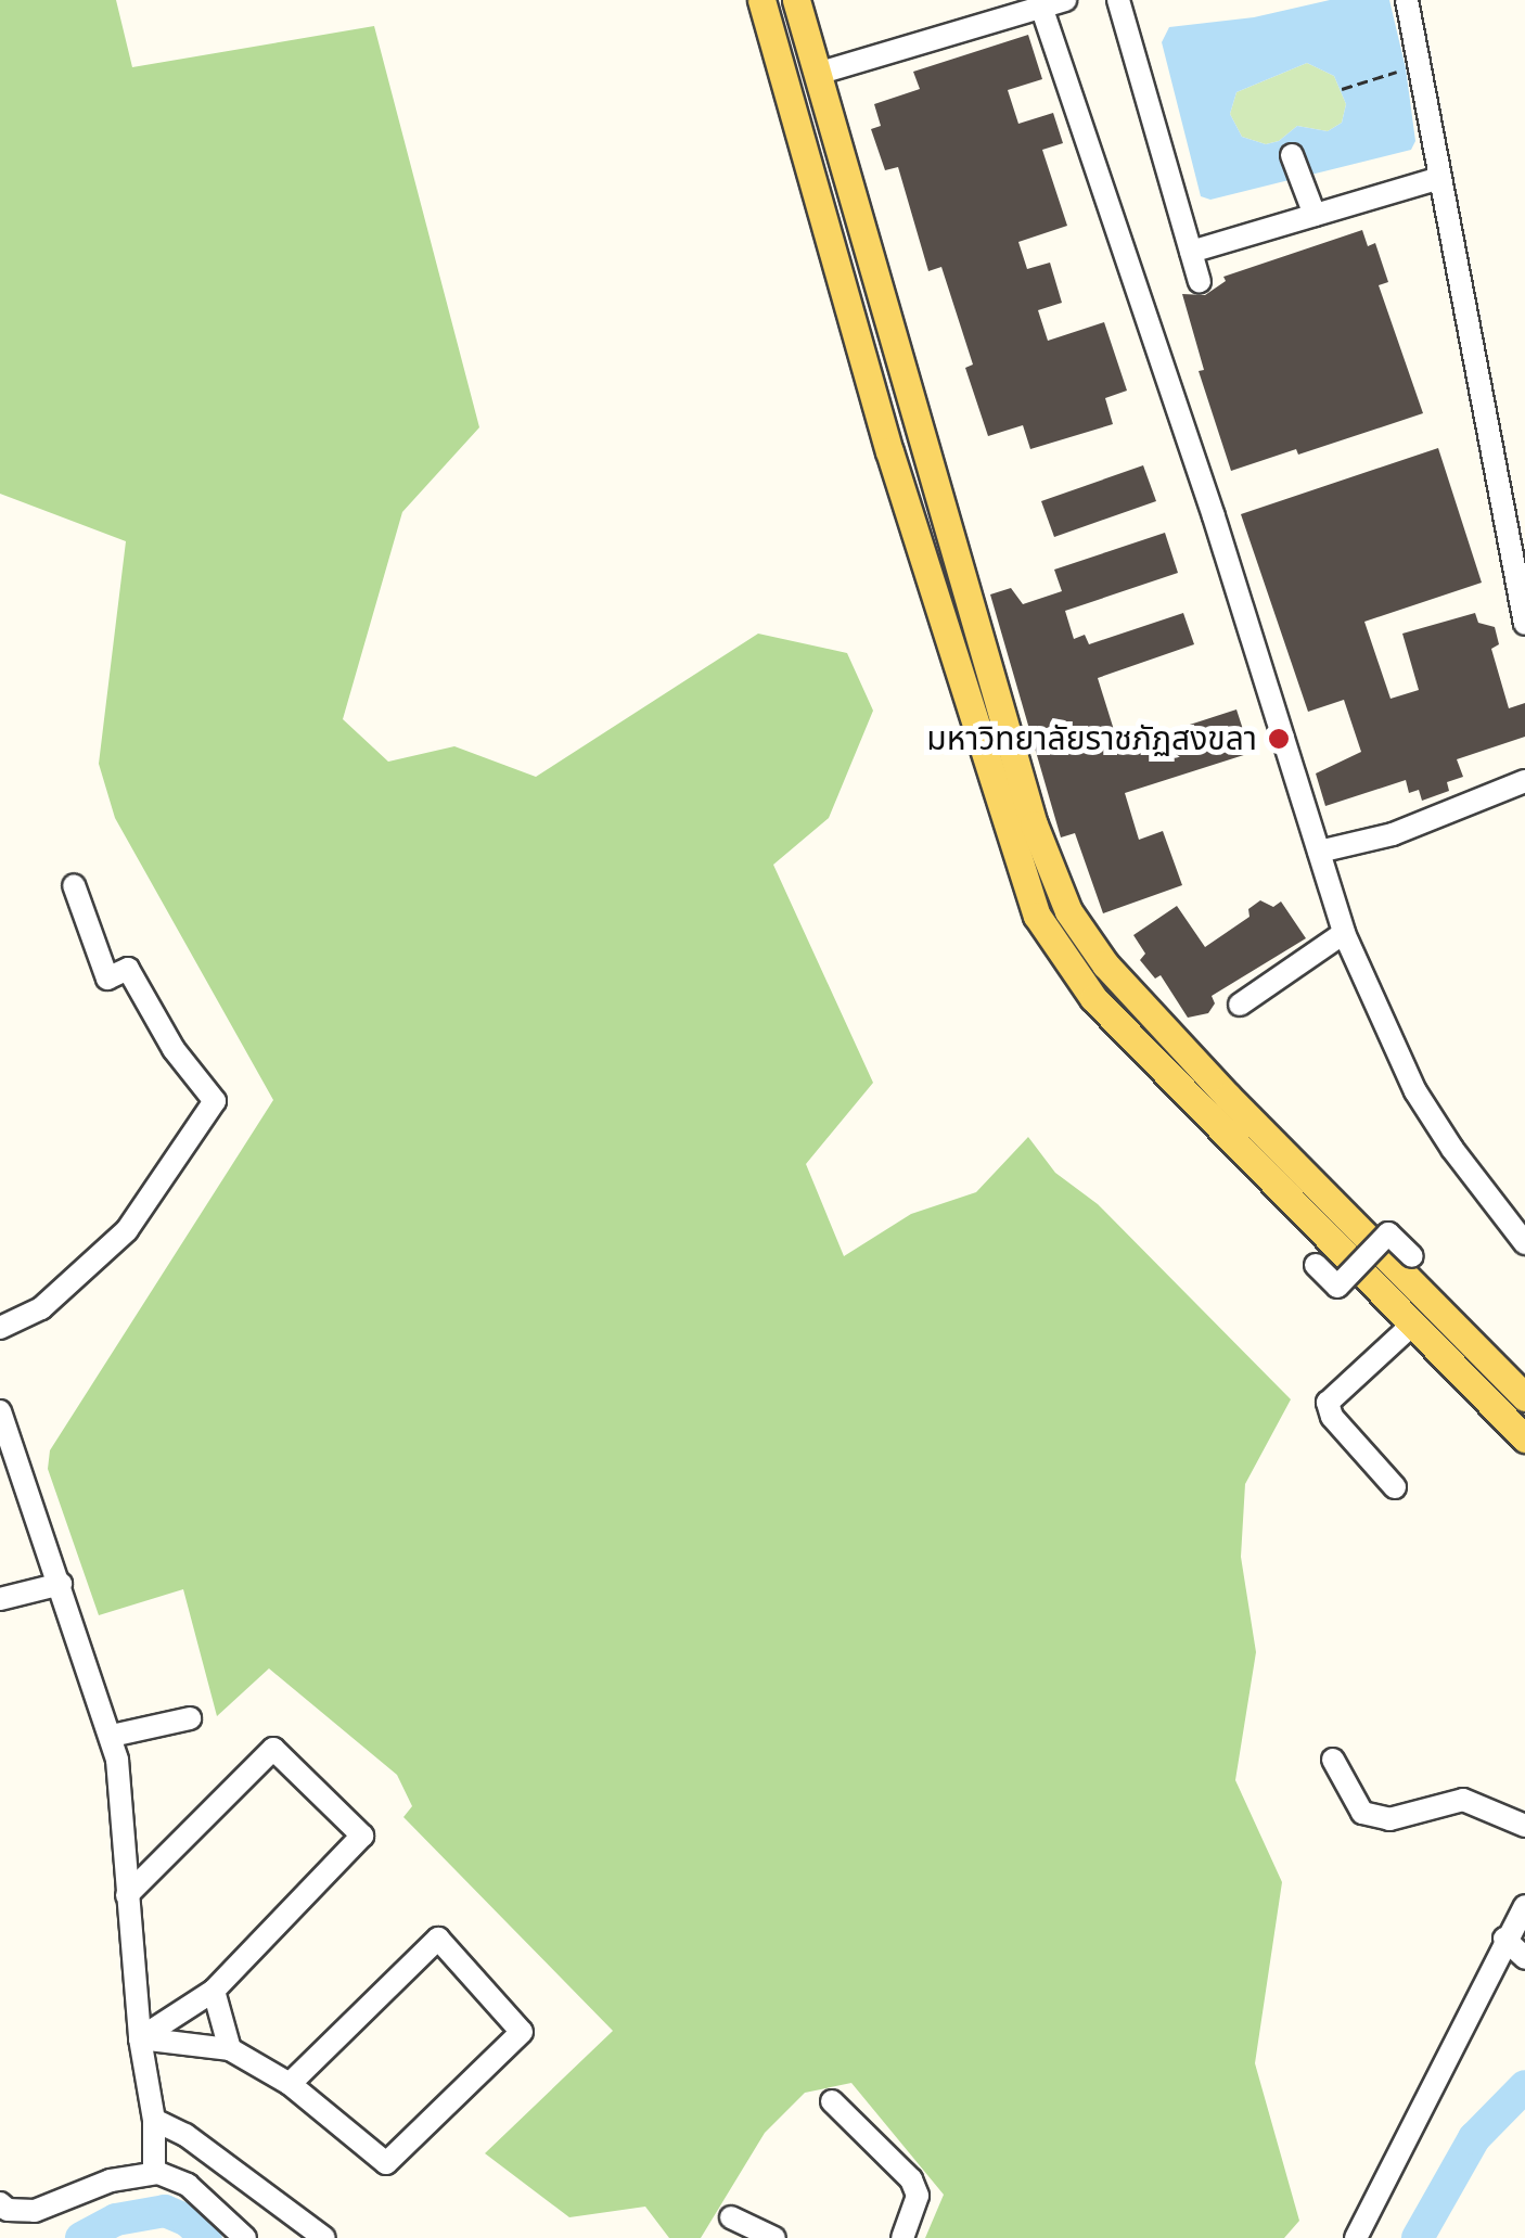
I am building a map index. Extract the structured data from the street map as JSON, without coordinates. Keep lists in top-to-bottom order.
{
  "places": ["มหาวิทยาลัยราชภัฏสงขลา"]
}
